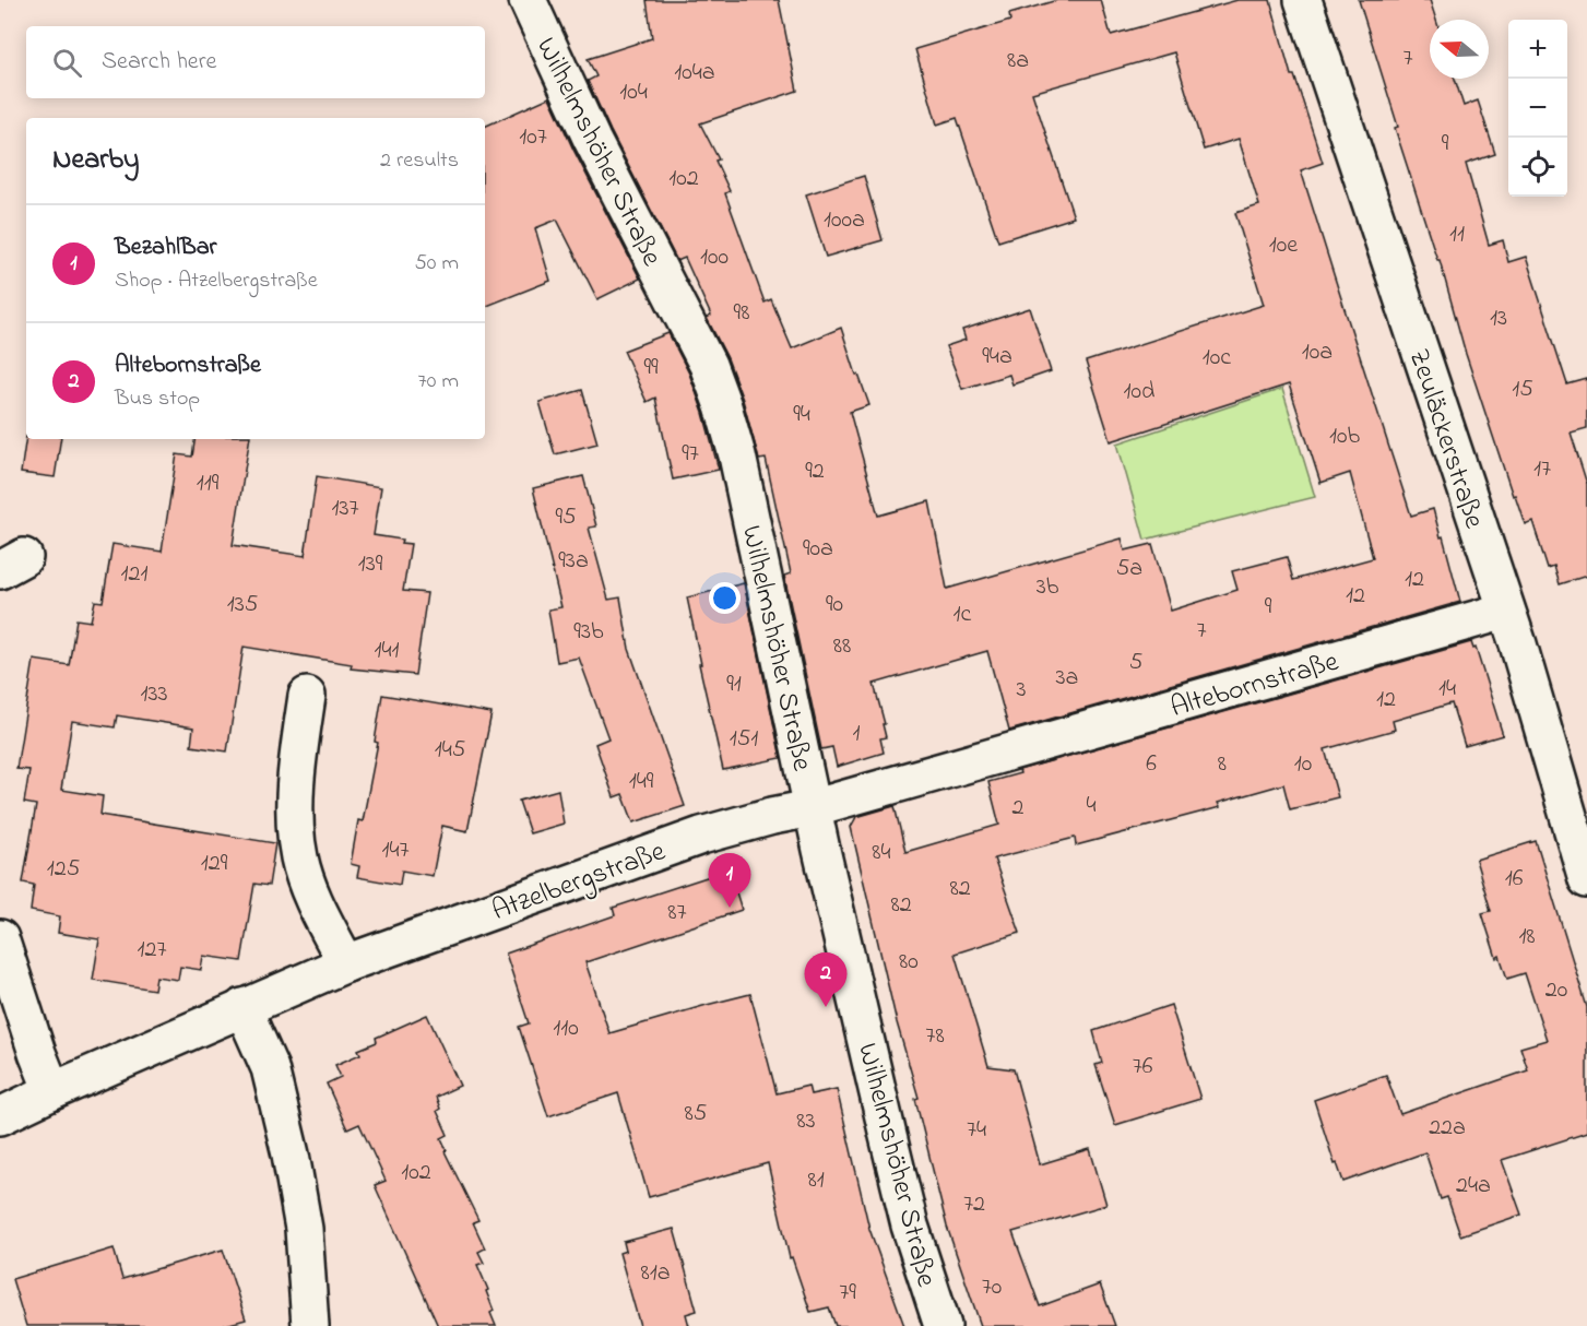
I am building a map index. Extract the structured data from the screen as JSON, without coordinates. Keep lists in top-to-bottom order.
{
  "streets": {
    "street": [
      "Wilhelmshöher Straße",
      "Zeuläckerstraße",
      "Altebornstraße",
      "Atzelbergstraße"
    ]
  },
  "crossings": [
    ["Wilhelmshöher Straße", "Altebornstraße"],
    ["Wilhelmshöher Straße", "Atzelbergstraße"],
    ["Zeuläckerstraße", "Altebornstraße"],
    ["Altebornstraße", "Atzelbergstraße"]
  ],
  "house_numbers": [
    "7",
    "8a",
    "104a",
    "104",
    "107",
    "9",
    "102",
    "100a",
    "11",
    "10e",
    "100",
    "98",
    "13",
    "10a",
    "94a",
    "10c",
    "99",
    "15",
    "10d",
    "94",
    "10b",
    "97",
    "17",
    "92",
    "119",
    "137",
    "95",
    "90a",
    "93a",
    "139",
    "5a",
    "121",
    "12",
    "3b",
    "12",
    "135",
    "90",
    "9",
    "1c",
    "7",
    "93b",
    "88",
    "141",
    "5",
    "3a",
    "91",
    "14",
    "3",
    "133",
    "12",
    "1",
    "151",
    "145",
    "6",
    "8",
    "10",
    "149",
    "4",
    "2",
    "147",
    "84",
    "129",
    "125",
    "16",
    "82",
    "82",
    "87",
    "18",
    "127",
    "80",
    "20",
    "110",
    "78",
    "76",
    "85",
    "83",
    "22a",
    "74",
    "102",
    "81",
    "24a",
    "72",
    "81a",
    "70",
    "79"
  ],
  "north": "left",
  "page": {
    "map_buttons": ["+", "−"],
    "search": "Search here",
    "heading": ["Nearby", "2 results"],
    "list": [
      {
        "mark": "1",
        "name": "BezahlBar",
        "note": "Shop · Atzelbergstraße",
        "value": "50 m"
      },
      {
        "mark": "2",
        "name": "Altebornstraße",
        "note": "Bus stop",
        "value": "70 m"
      }
    ],
    "pins": ["1", "2"]
  }
}
